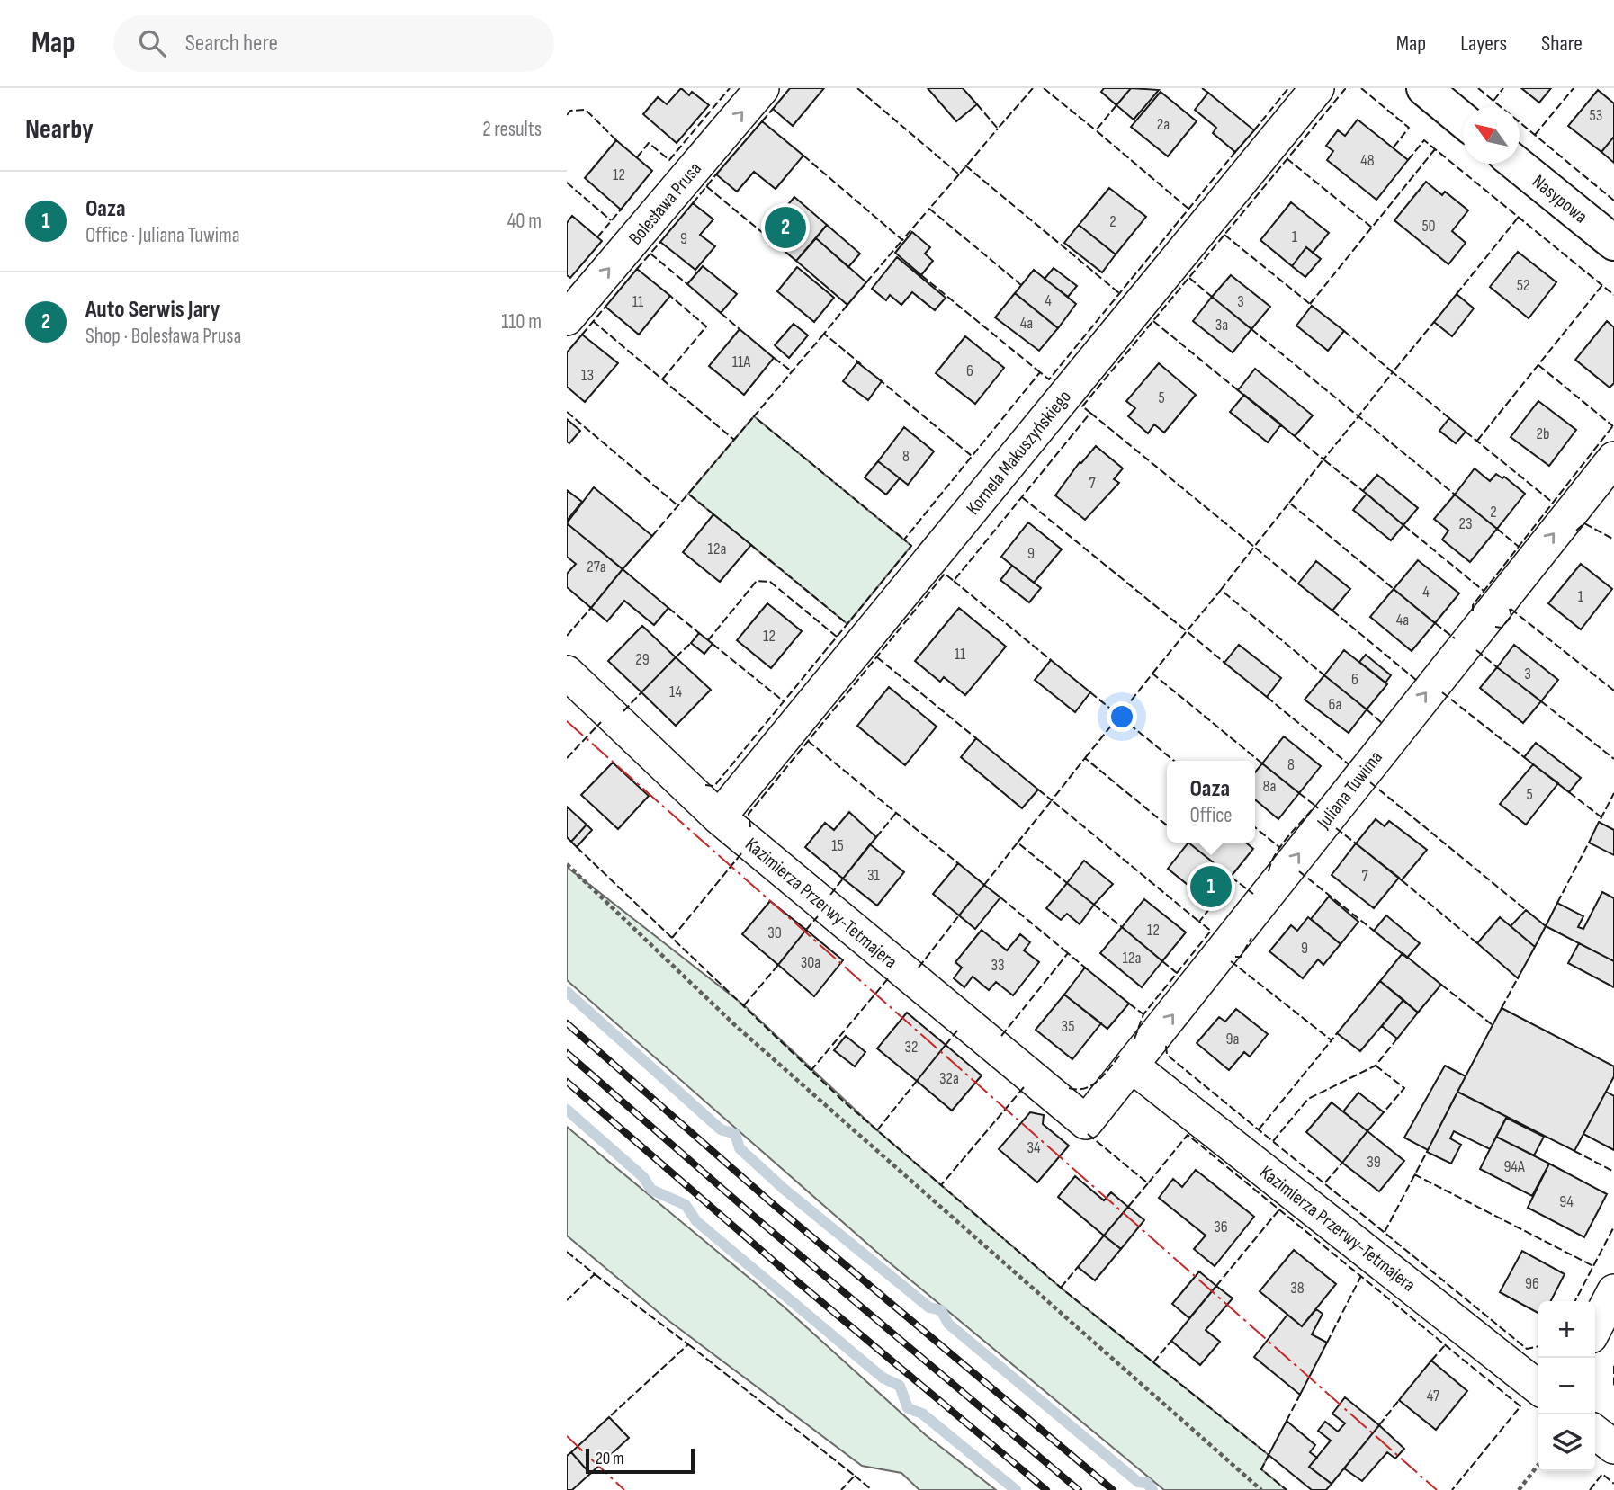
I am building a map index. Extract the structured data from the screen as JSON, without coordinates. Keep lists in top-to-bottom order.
{
  "streets": {
    "street": [
      "Nasypowa",
      "Bolesława Prusa",
      "Kornela Makuszyńskiego",
      "Juliana Tuwima",
      "Kazimierza Przerwy-Tetmajera"
    ]
  },
  "crossings": [
    ["Kornela Makuszyńskiego", "Kazimierza Przerwy-Tetmajera"],
    ["Juliana Tuwima", "Kazimierza Przerwy-Tetmajera"]
  ],
  "one_way": ["Bolesława Prusa", "Juliana Tuwima"],
  "house_numbers": [
    "53",
    "2a",
    "48",
    "12",
    "2",
    "50",
    "1",
    "9",
    "52",
    "4",
    "11",
    "3",
    "4a",
    "3a",
    "11A",
    "6",
    "13",
    "5",
    "2b",
    "8",
    "7",
    "2",
    "23",
    "12a",
    "9",
    "27a",
    "4",
    "1",
    "4a",
    "12",
    "11",
    "29",
    "3",
    "6",
    "14",
    "6a",
    "8",
    "8a",
    "5",
    "15",
    "31",
    "7",
    "12",
    "30",
    "9",
    "12a",
    "30a",
    "33",
    "35",
    "9a",
    "32",
    "32a",
    "34",
    "39",
    "94A",
    "94",
    "36",
    "96",
    "38",
    "47"
  ],
  "scale_bar": "20 m",
  "north": "top left",
  "page": {
    "header": "Map",
    "search": "Search here",
    "nav": ["Map", "Layers", "Share"],
    "heading": ["Nearby", "2 results"],
    "list": [
      {
        "mark": "1",
        "name": "Oaza",
        "note": "Office · Juliana Tuwima",
        "value": "40 m"
      },
      {
        "mark": "2",
        "name": "Auto Serwis Jary",
        "note": "Shop · Bolesława Prusa",
        "value": "110 m"
      }
    ],
    "pins": ["2", "1"],
    "popup": ["Oaza", "Office"],
    "map_buttons": ["+", "−"],
    "scale": "20 m"
  }
}
